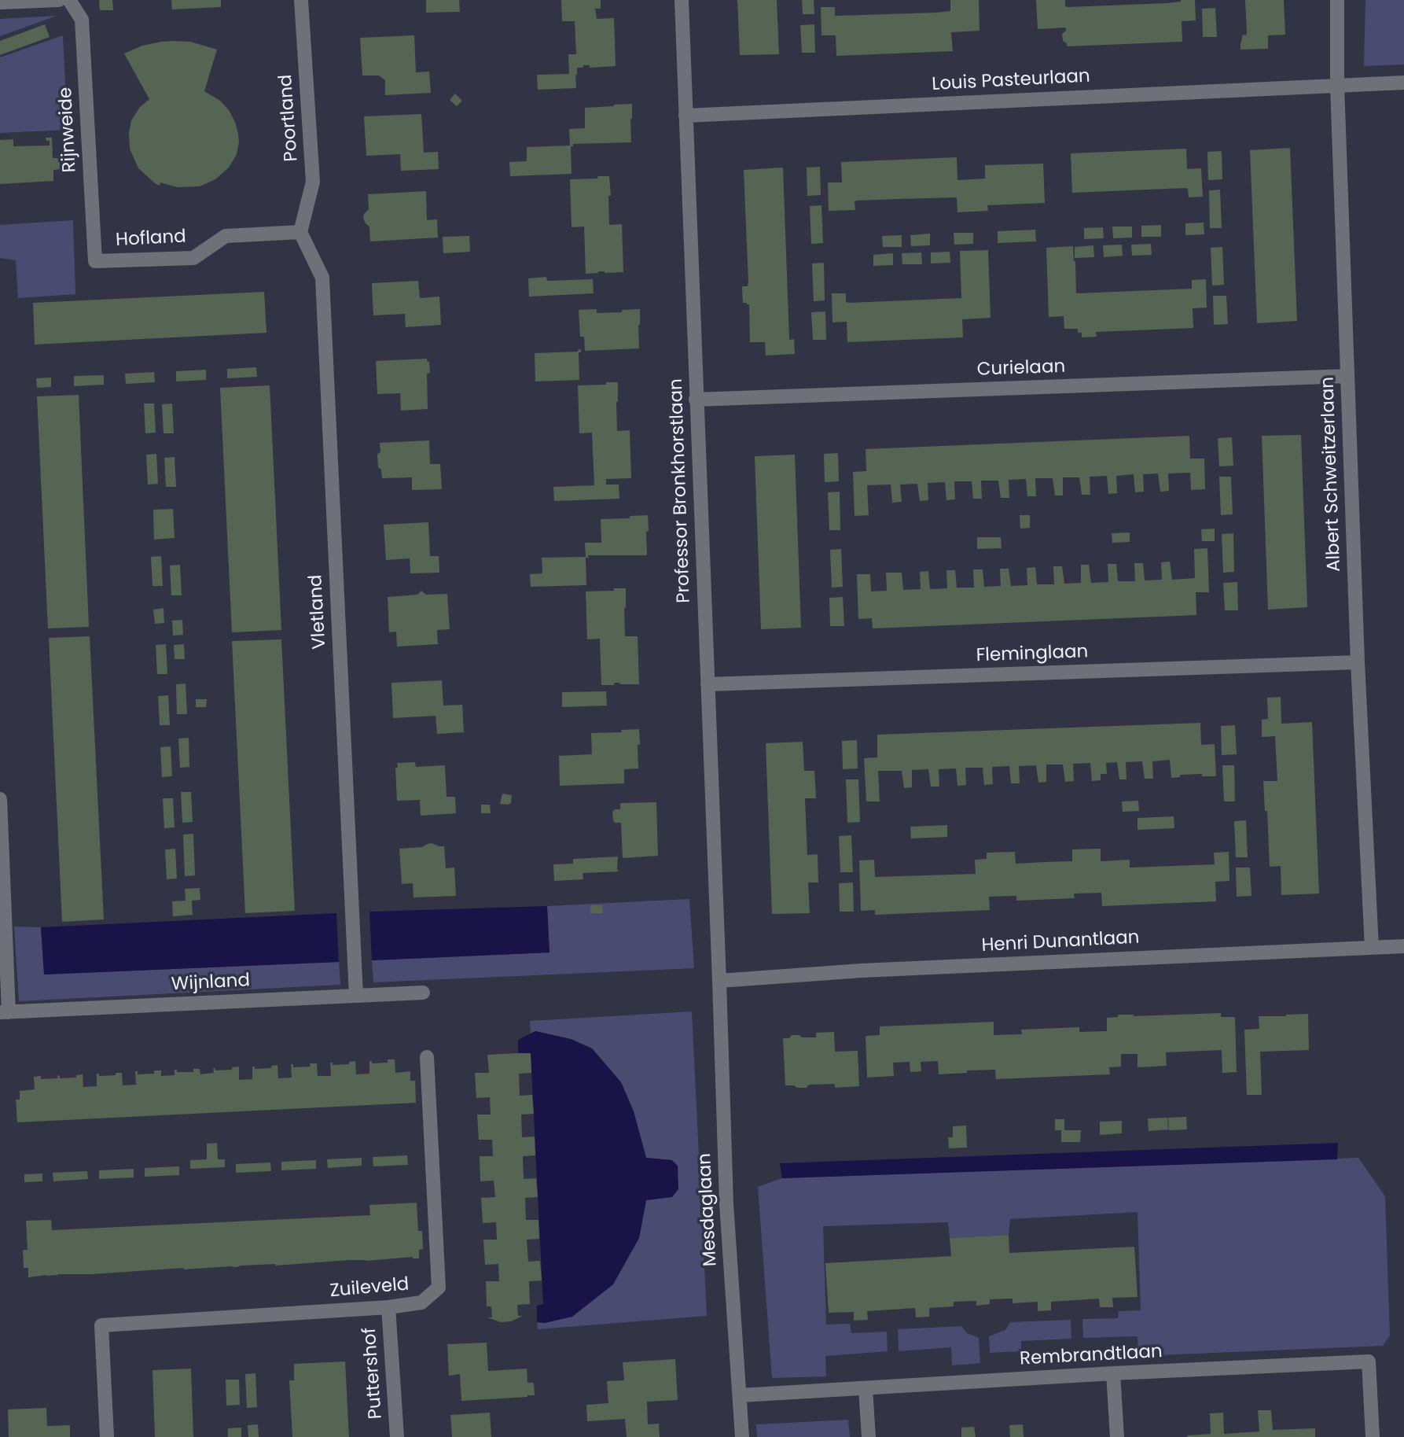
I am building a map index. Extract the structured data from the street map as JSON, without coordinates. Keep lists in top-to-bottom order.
{
  "streets": {
    "street": [
      "Louis Pasteurlaan",
      "Poortland",
      "Rijnweide",
      "Hofland",
      "Curielaan",
      "Albert Schweitzerlaan",
      "Professor Bronkhorstlaan",
      "Vletland",
      "Fleminglaan",
      "Henri Dunantlaan",
      "Wijnland",
      "Mesdaglaan",
      "Zuileveld",
      "Rembrandtlaan",
      "Puttershof"
    ]
  },
  "crossings": [
    ["Louis Pasteurlaan", "Albert Schweitzerlaan"],
    ["Louis Pasteurlaan", "Professor Bronkhorstlaan"],
    ["Poortland", "Hofland"],
    ["Poortland", "Vletland"],
    ["Rijnweide", "Hofland"],
    ["Hofland", "Vletland"],
    ["Curielaan", "Albert Schweitzerlaan"],
    ["Curielaan", "Professor Bronkhorstlaan"],
    ["Albert Schweitzerlaan", "Fleminglaan"],
    ["Albert Schweitzerlaan", "Henri Dunantlaan"],
    ["Professor Bronkhorstlaan", "Fleminglaan"],
    ["Professor Bronkhorstlaan", "Henri Dunantlaan"],
    ["Professor Bronkhorstlaan", "Mesdaglaan"],
    ["Vletland", "Wijnland"],
    ["Henri Dunantlaan", "Mesdaglaan"],
    ["Mesdaglaan", "Rembrandtlaan"],
    ["Zuileveld", "Puttershof"]
  ]
}
